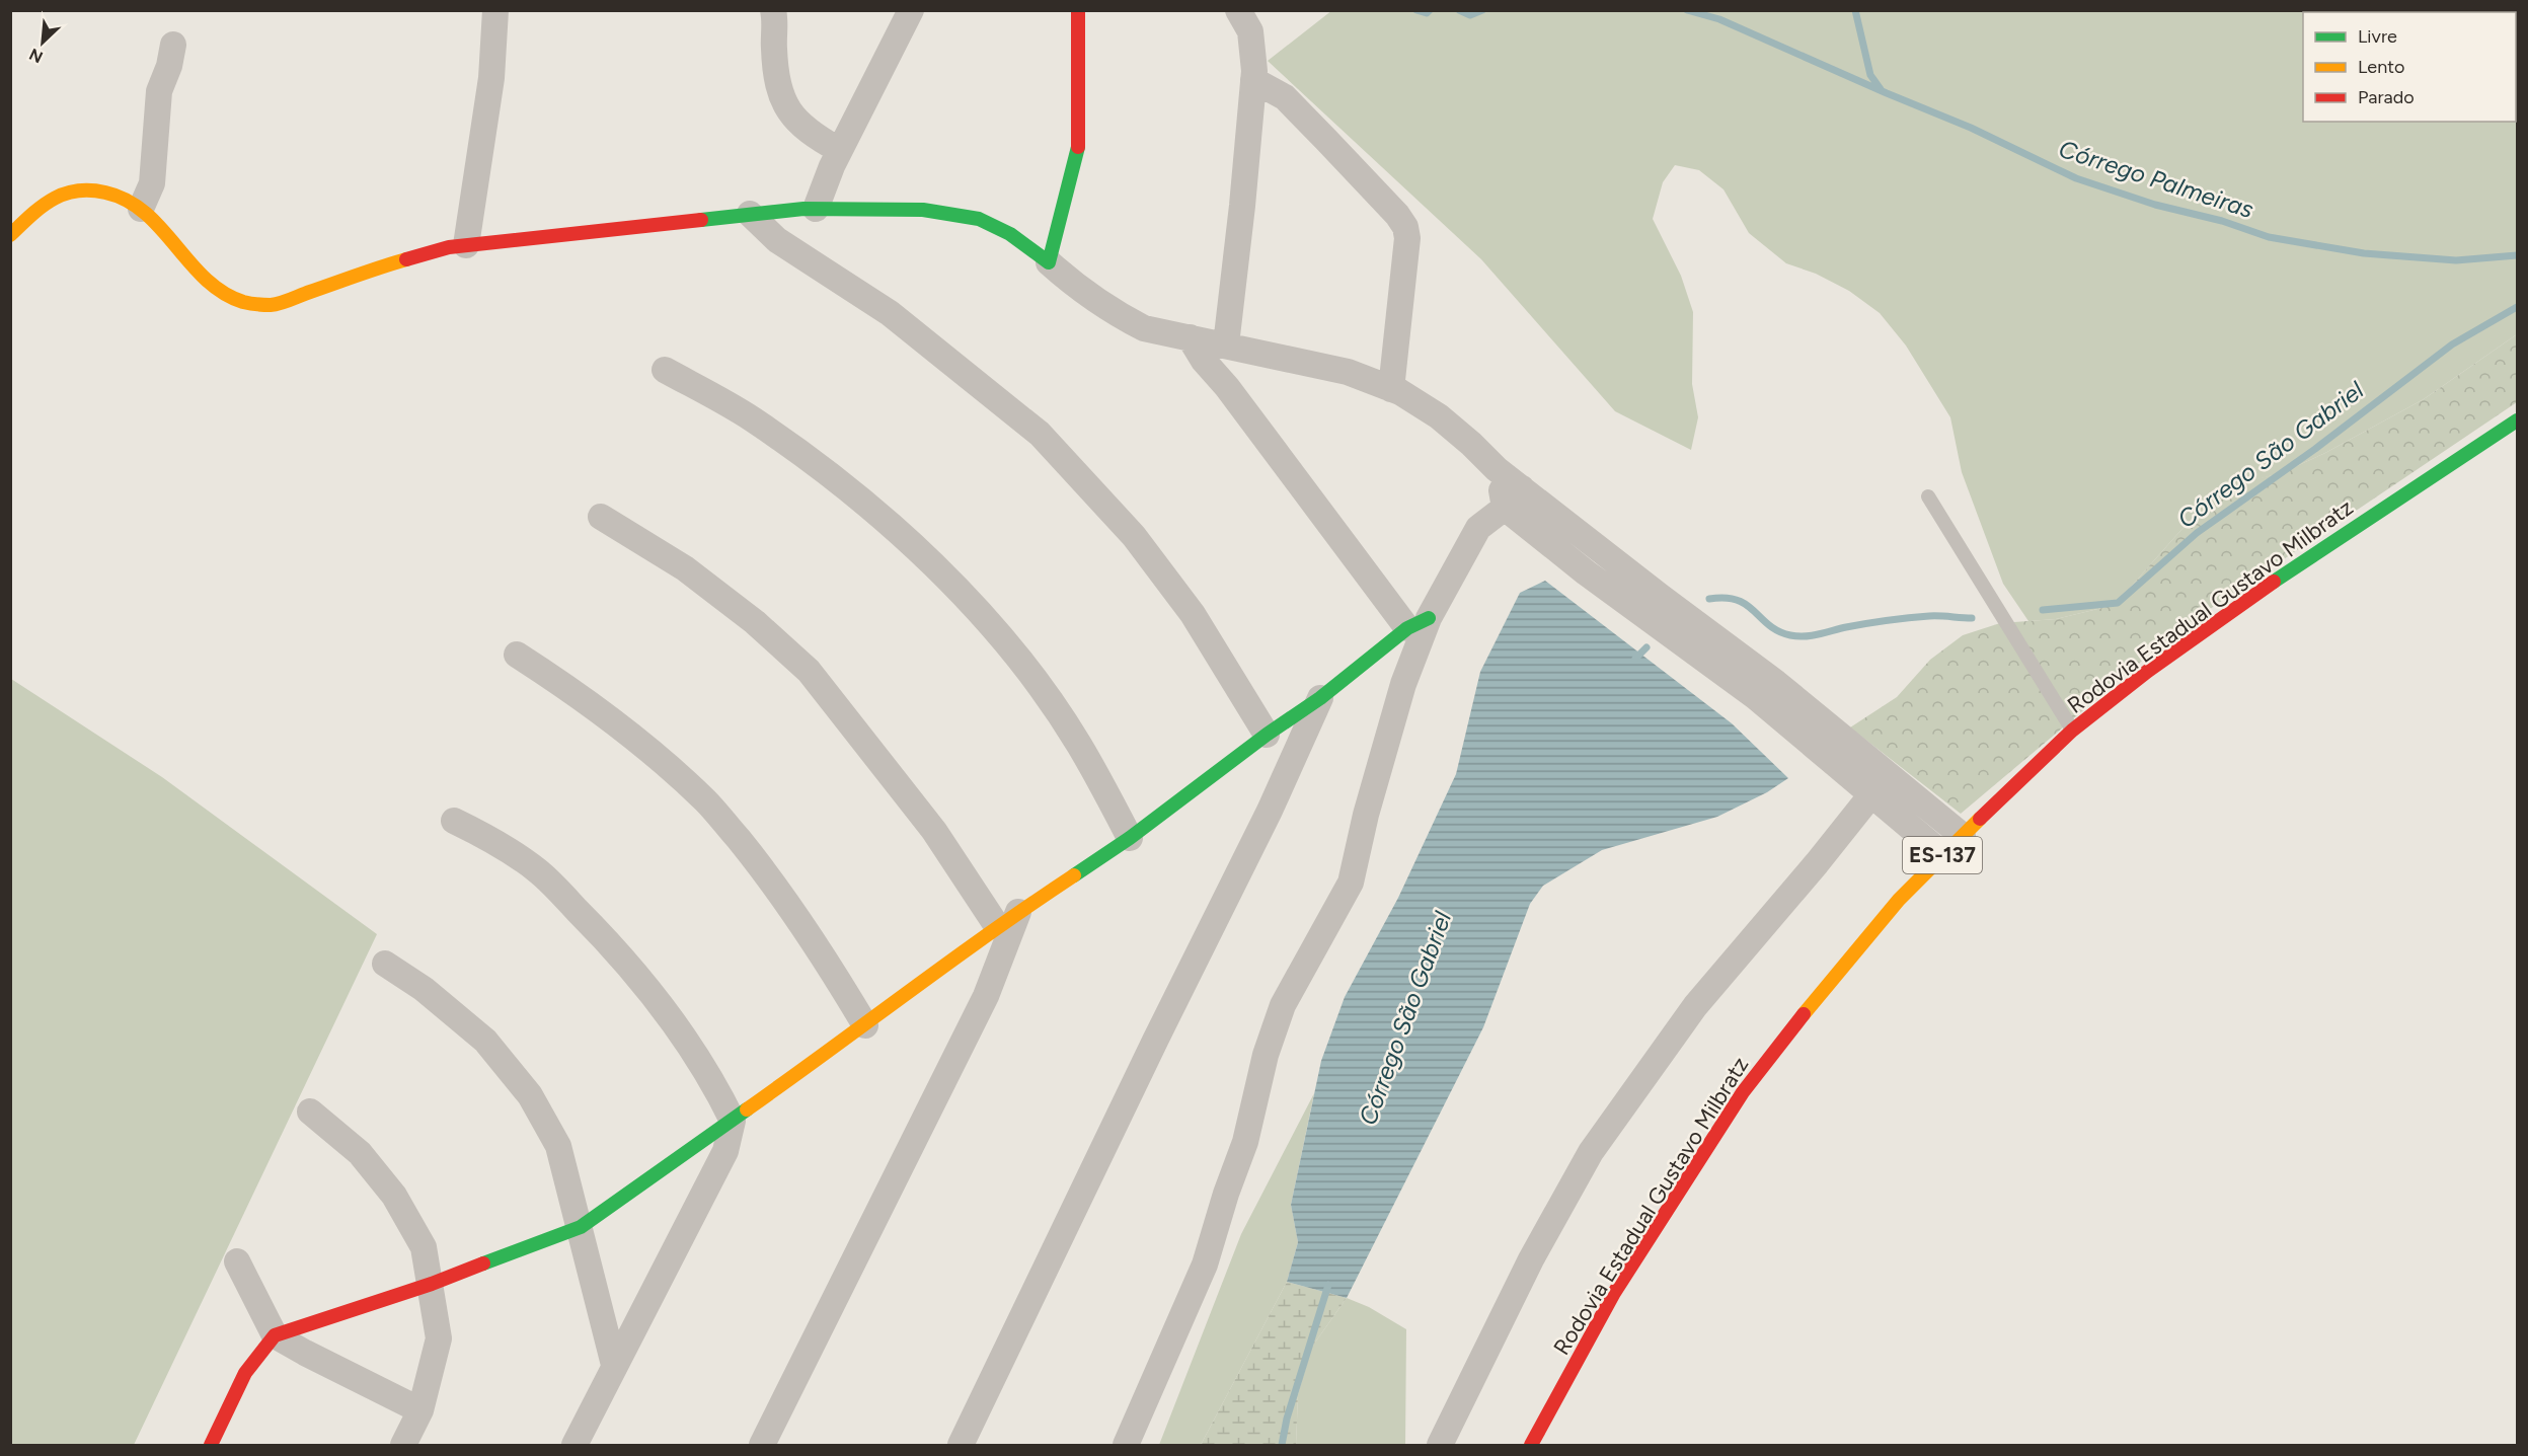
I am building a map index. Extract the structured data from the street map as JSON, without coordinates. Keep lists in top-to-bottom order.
{
  "streets": {
    "street": ["Rodovia Estadual Gustavo Milbratz", "ES-137"]
  },
  "water": ["Córrego Palmeiras", "Córrego São Gabriel"],
  "legend": ["Livre", "Lento", "Parado"],
  "north": "bottom left"
}
